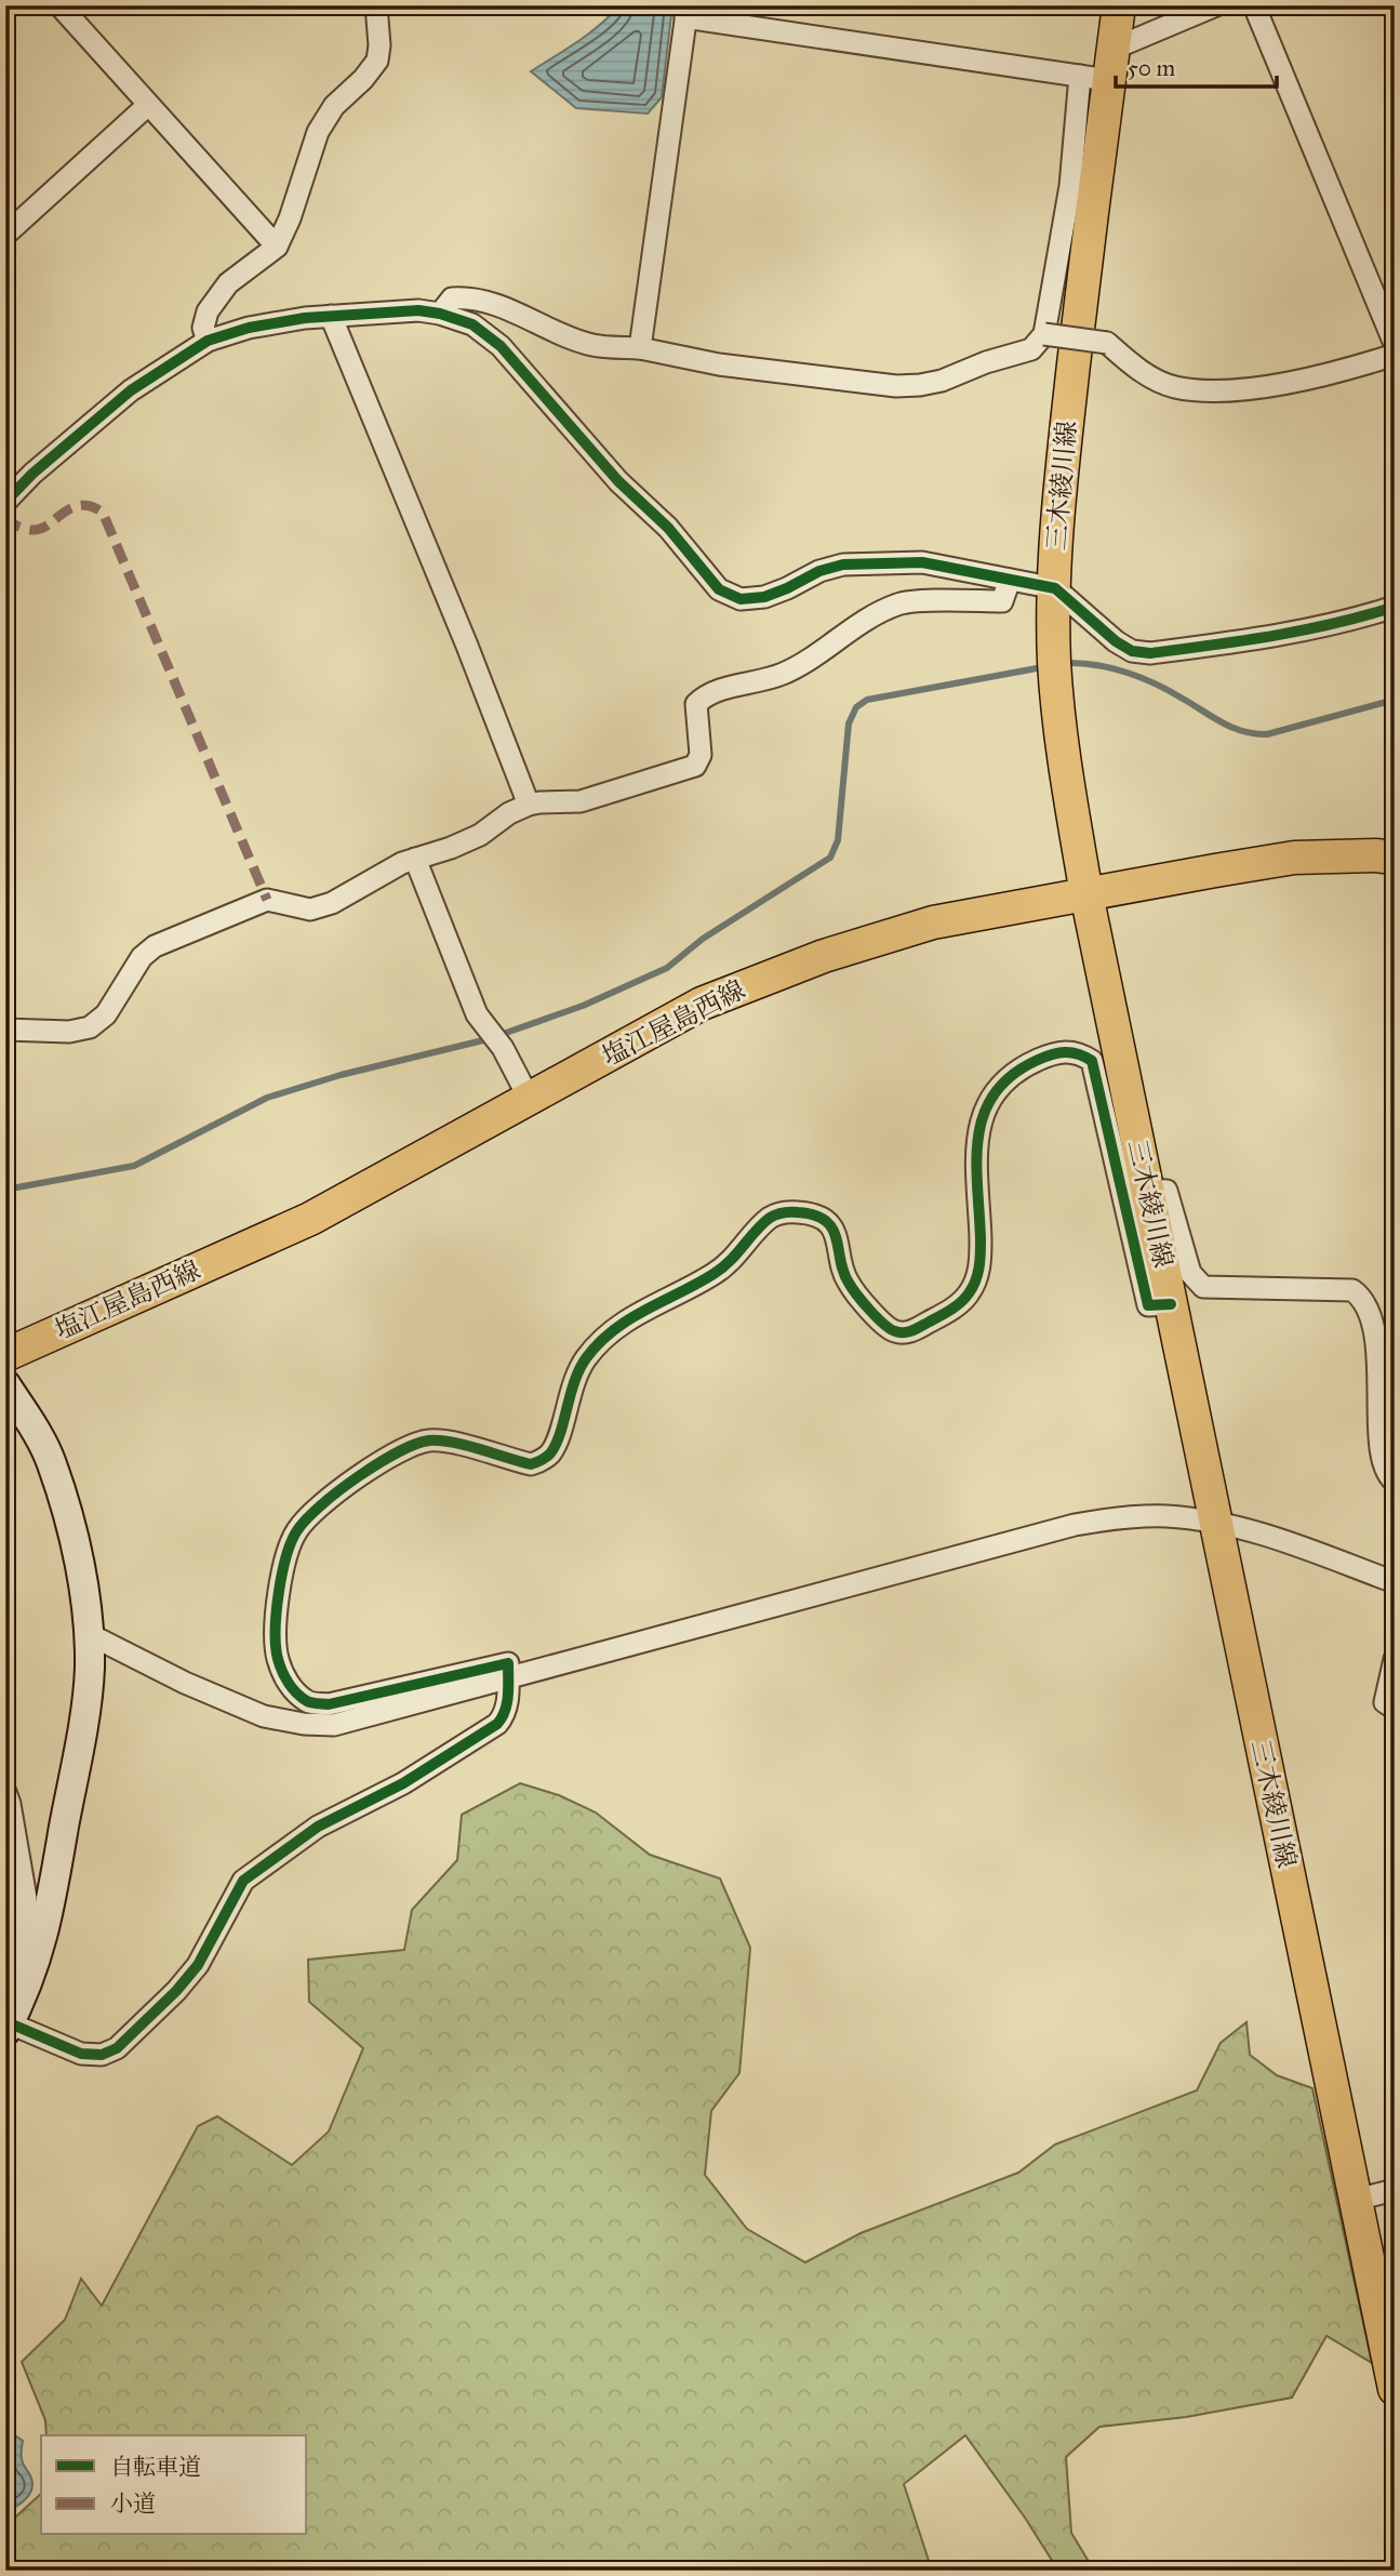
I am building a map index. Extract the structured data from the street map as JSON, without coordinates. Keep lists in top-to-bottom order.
{
  "streets": {
    "main road": ["三木綾川線", "塩江屋島西線"]
  },
  "crossings": [
    ["三木綾川線", "塩江屋島西線"]
  ],
  "legend": ["自転車道", "小道"],
  "scale_bar": "50 m"
}
